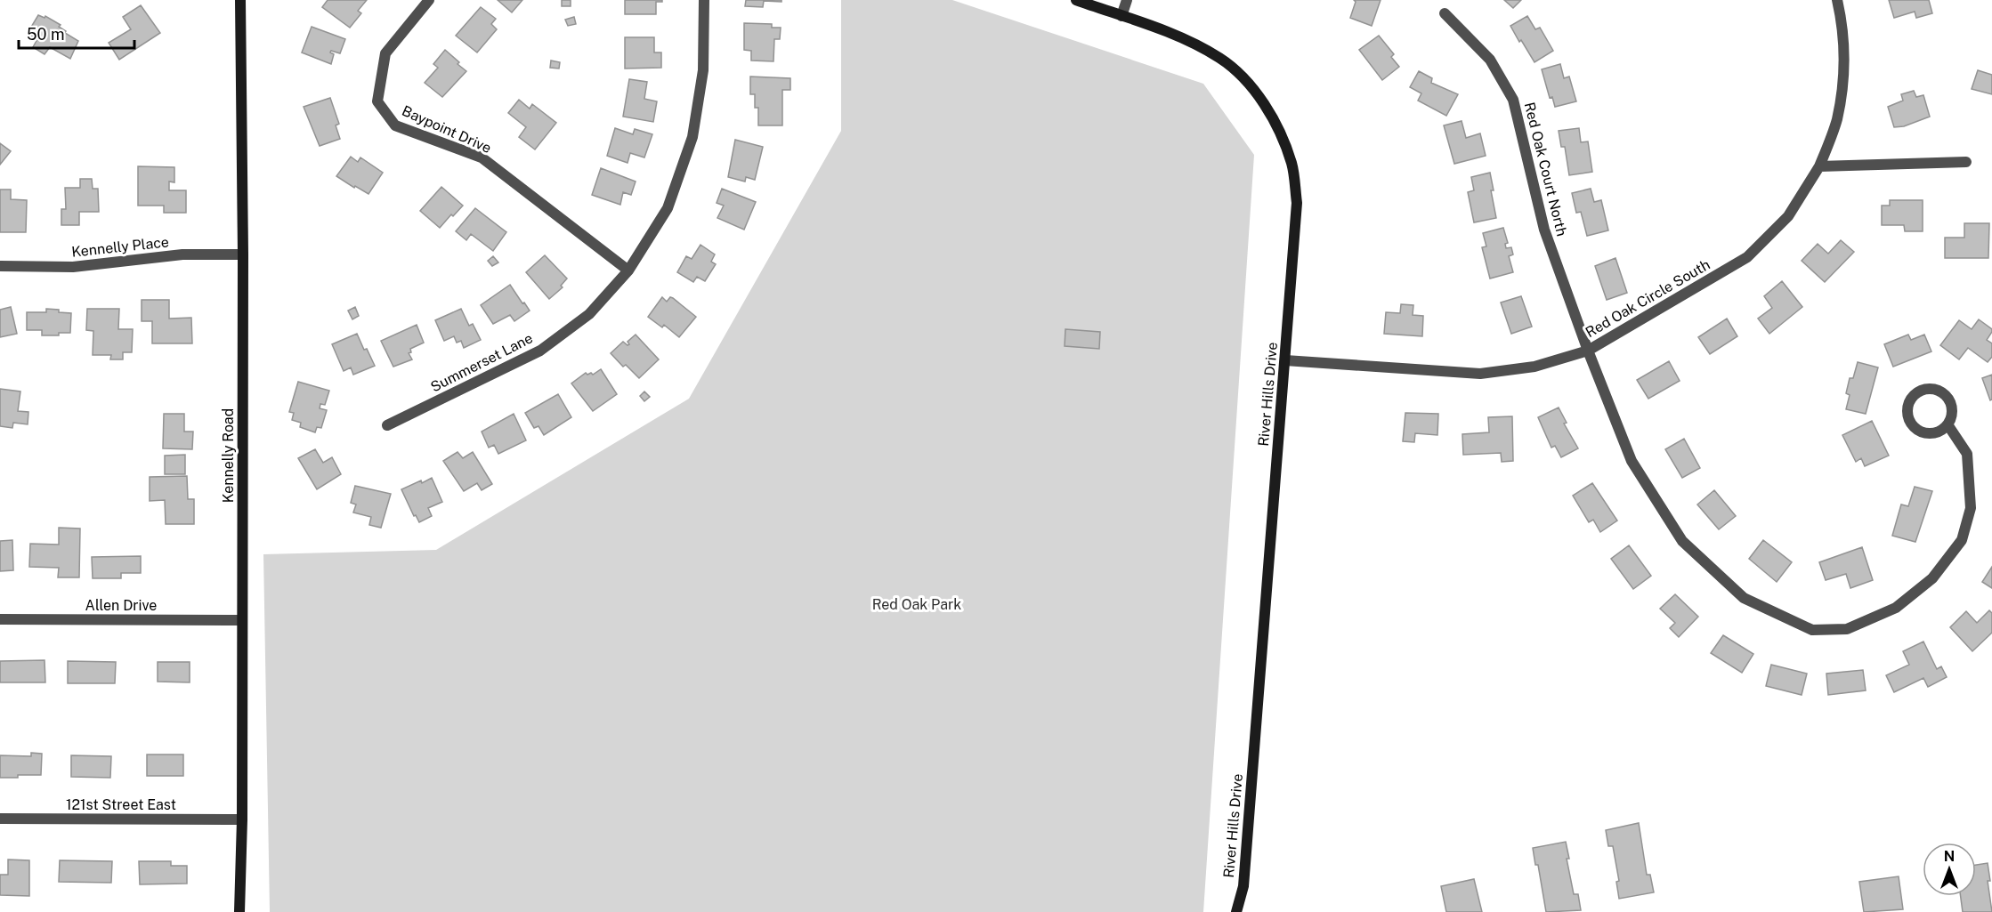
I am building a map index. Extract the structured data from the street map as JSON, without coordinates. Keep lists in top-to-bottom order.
{
  "streets": {
    "street": [
      "Baypoint Drive",
      "Red Oak Court North",
      "Kennelly Place",
      "Red Oak Circle South",
      "Summerset Lane",
      "River Hills Drive",
      "Kennelly Road",
      "Allen Drive",
      "121st Street East"
    ]
  },
  "crossings": [
    ["Baypoint Drive", "Summerset Lane"],
    ["Red Oak Court North", "Red Oak Circle South"],
    ["Kennelly Place", "Kennelly Road"],
    ["Red Oak Circle South", "River Hills Drive"],
    ["Kennelly Road", "Allen Drive"],
    ["Kennelly Road", "121st Street East"]
  ],
  "parks": ["Red Oak Park"],
  "scale_bar": "50 m",
  "north": "top"
}
